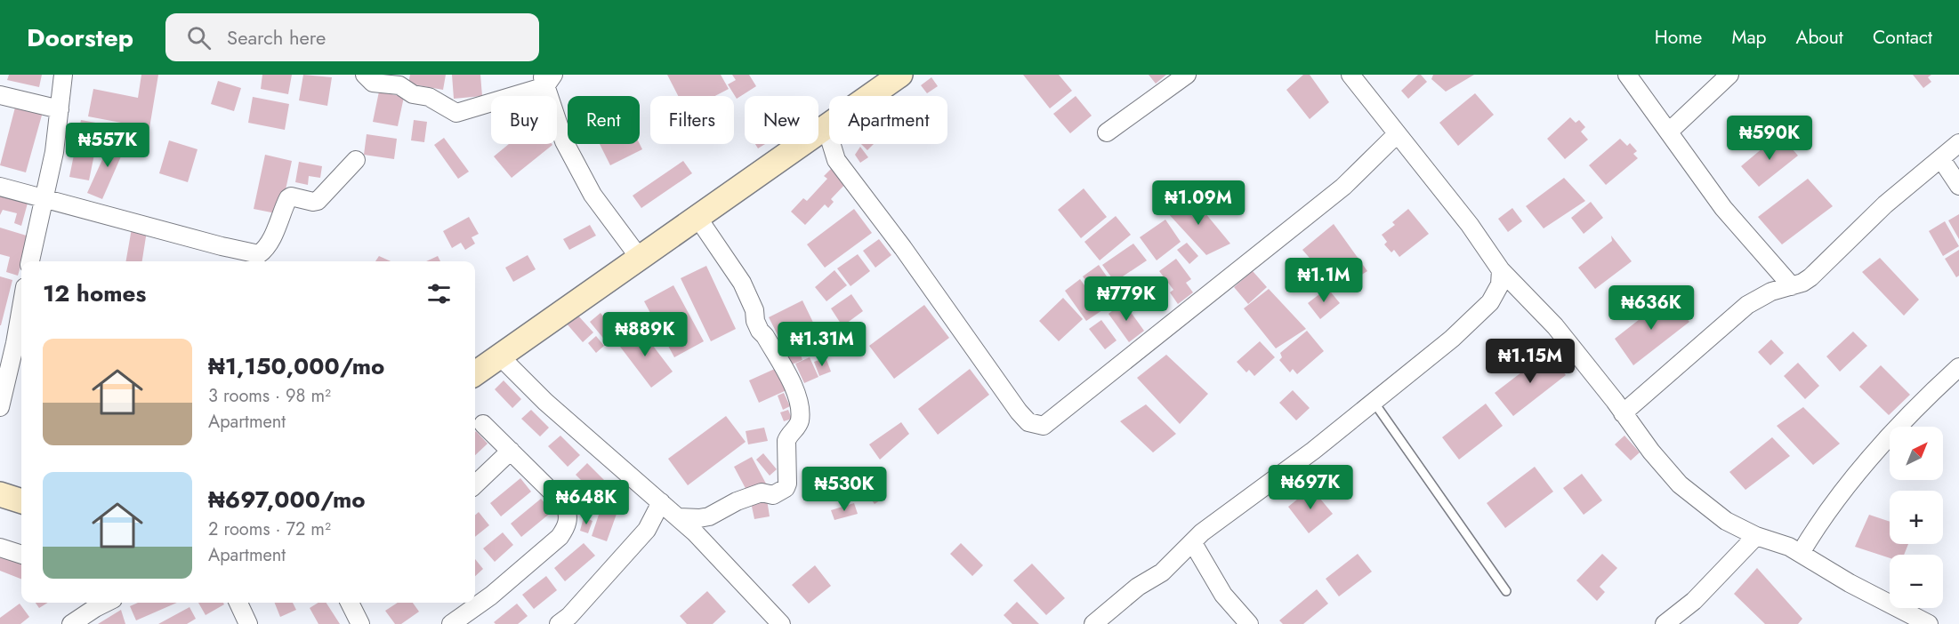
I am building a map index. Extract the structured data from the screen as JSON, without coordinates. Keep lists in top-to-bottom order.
{
  "north": "top right",
  "page": {
    "header": "Doorstep",
    "search": "Search here",
    "nav": [
      "Home",
      "Map",
      "About",
      "Contact"
    ],
    "chip": [
      "Buy",
      "Rent",
      "Filters",
      "New",
      "Apartment"
    ],
    "price": [
      "₦590K",
      "₦557K",
      "₦1.09M",
      "₦1.1M",
      "₦779K",
      "₦636K",
      "₦889K",
      "₦1.31M",
      "₦1.15M",
      "₦697K",
      "₦530K",
      "₦648K"
    ],
    "heading": "12 homes",
    "list": [
      {
        "name": "₦1,150,000/mo",
        "note": "3 rooms · 98 m² · Apartment"
      },
      {
        "name": "₦697,000/mo",
        "note": "2 rooms · 72 m² · Apartment"
      }
    ],
    "map_buttons": ["+", "−"]
  }
}
